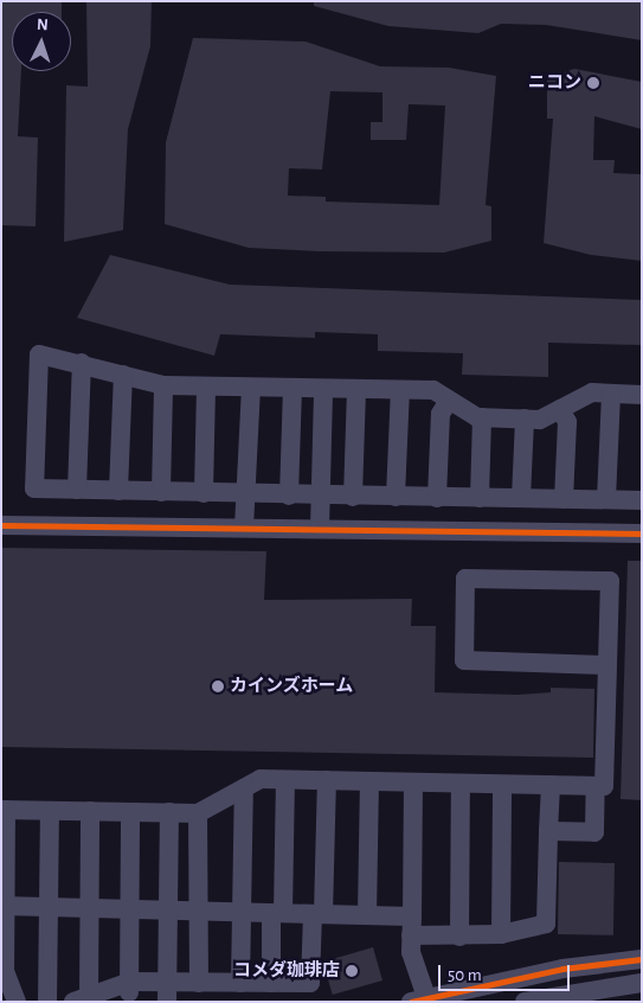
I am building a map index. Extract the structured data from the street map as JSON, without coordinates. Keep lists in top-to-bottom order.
{
  "places": ["ニコン", "カインズホーム", "コメダ珈琲店"],
  "scale_bar": "50 m",
  "north": "top"
}
